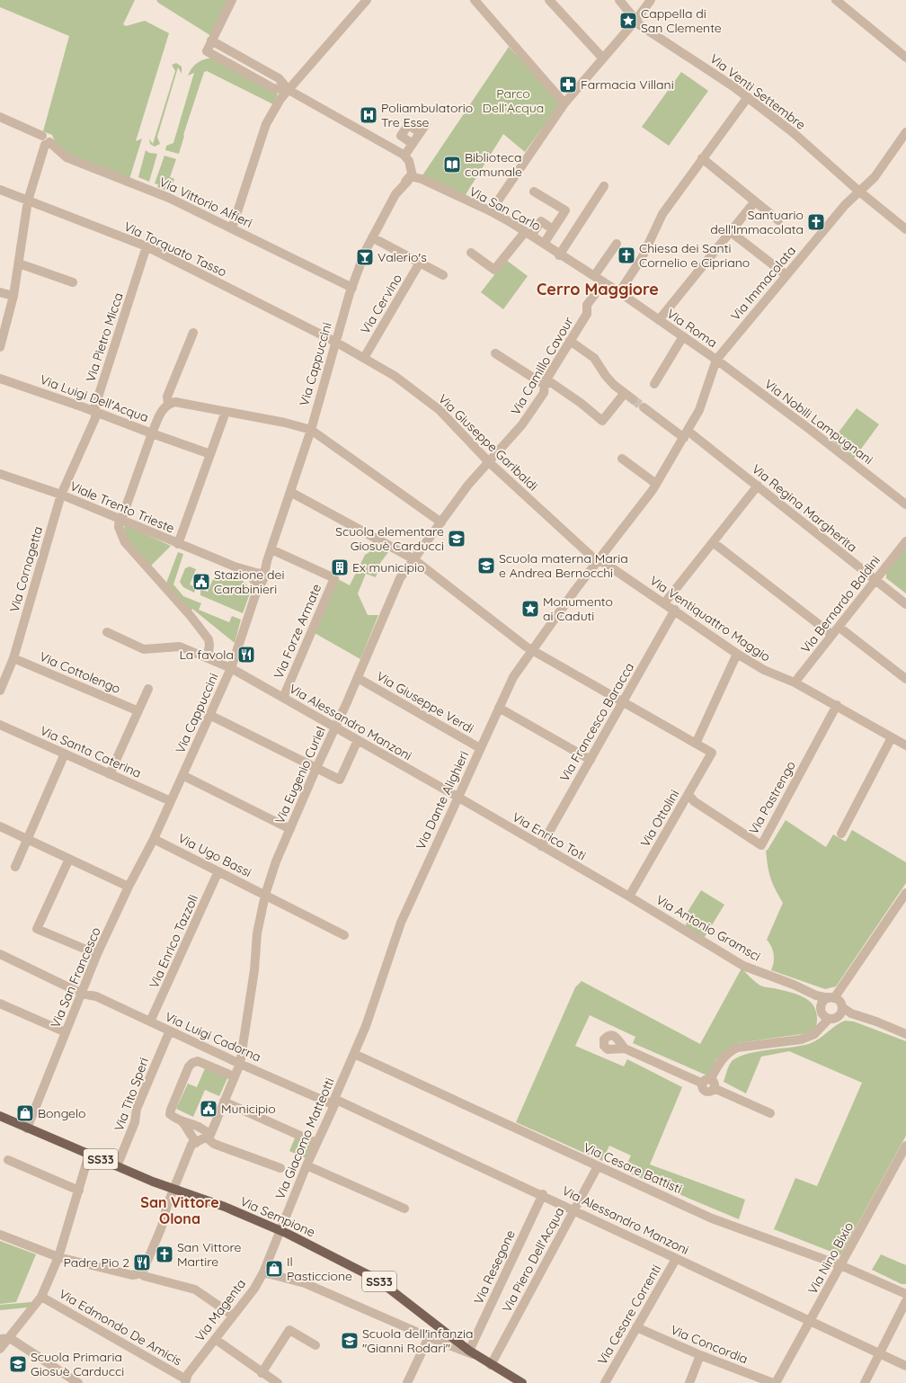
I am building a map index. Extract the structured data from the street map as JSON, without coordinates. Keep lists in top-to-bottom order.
{
  "streets": {
    "main road": ["SS33", "Via Sempione"],
    "street": [
      "Via Venti Settembre",
      "Via Vittorio Alfieri",
      "Via San Carlo",
      "Via Torquato Tasso",
      "Via Immacolata",
      "Via Cervino",
      "Via Roma",
      "Via Pietro Micca",
      "Via Cappuccini",
      "Via Camillo Cavour",
      "Via Luigi Dell'Acqua",
      "Via Nobili Lampugnani",
      "Via Giuseppe Garibaldi",
      "Viale Trento Trieste",
      "Via Regina Margherita",
      "Via Cornagetta",
      "Via Bernardo Baldini",
      "Via Ventiquattro Maggio",
      "Via Forze Armate",
      "Via Cottolengo",
      "Via Giuseppe Verdi",
      "Via Alessandro Manzoni",
      "Via Francesco Baracca",
      "Via Santa Caterina",
      "Via Eugenio Curiel",
      "Via Pastrengo",
      "Via Dante Alighieri",
      "Via Ottolini",
      "Via Enrico Toti",
      "Via Ugo Bassi",
      "Via Antonio Gramsci",
      "Via Enrico Tazzoli",
      "Via San Francesco",
      "Via Luigi Cadorna",
      "Via Tito Speri",
      "Via Giacomo Matteotti",
      "Via Cesare Battisti",
      "Via Nino Bixio",
      "Via Piero Dell'Acqua",
      "Via Resegone",
      "Via Magenta",
      "Via Cesare Correnti",
      "Via Edmondo De Amicis",
      "Via Concordia"
    ]
  },
  "crossings": [
    ["Via Venti Settembre", "Via Immacolata"],
    ["Via Vittorio Alfieri", "Via Cappuccini"],
    ["Via San Carlo", "Via Roma"],
    ["Via San Carlo", "Via Cappuccini"],
    ["Via San Carlo", "Via Camillo Cavour"],
    ["Via Torquato Tasso", "Via Pietro Micca"],
    ["Via Torquato Tasso", "Via Cappuccini"],
    ["Via Torquato Tasso", "Via Giuseppe Garibaldi"],
    ["Via Immacolata", "Via Roma"],
    ["Via Immacolata", "Via Nobili Lampugnani"],
    ["Via Immacolata", "Via Dante Alighieri"],
    ["Via Cervino", "Via Giuseppe Garibaldi"],
    ["Via Roma", "Via Nobili Lampugnani"],
    ["Via Roma", "Via Dante Alighieri"],
    ["Via Pietro Micca", "Via Luigi Dell'Acqua"],
    ["Via Pietro Micca", "Viale Trento Trieste"],
    ["Via Pietro Micca", "Via Cornagetta"],
    ["Via Cappuccini", "Via Giuseppe Garibaldi"],
    ["Via Cappuccini", "Viale Trento Trieste"],
    ["Via Cappuccini", "Via Forze Armate"],
    ["Via Cappuccini", "Via Alessandro Manzoni"],
    ["Via Cappuccini", "Via Santa Caterina"],
    ["Via Cappuccini", "Via Ugo Bassi"],
    ["Via Cappuccini", "Via San Francesco"],
    ["Via Camillo Cavour", "Via Giuseppe Garibaldi"],
    ["Via Camillo Cavour", "Via Eugenio Curiel"],
    ["Via Nobili Lampugnani", "Via Dante Alighieri"],
    ["Via Giuseppe Garibaldi", "Via Ventiquattro Maggio"],
    ["Via Giuseppe Garibaldi", "Via Dante Alighieri"],
    ["Viale Trento Trieste", "Via Cornagetta"],
    ["Via Regina Margherita", "Via Bernardo Baldini"],
    ["Via Regina Margherita", "Via Dante Alighieri"],
    ["Via Cornagetta", "Via Cottolengo"],
    ["Via Bernardo Baldini", "Via Ventiquattro Maggio"],
    ["Via Ventiquattro Maggio", "Via Francesco Baracca"],
    ["Via Ventiquattro Maggio", "Via Pastrengo"],
    ["Via Ventiquattro Maggio", "Via Dante Alighieri"],
    ["Via Forze Armate", "Via Alessandro Manzoni"],
    ["Via Giuseppe Verdi", "Via Eugenio Curiel"],
    ["Via Giuseppe Verdi", "Via Dante Alighieri"],
    ["Via Alessandro Manzoni", "Via Eugenio Curiel"],
    ["Via Alessandro Manzoni", "Via Dante Alighieri"],
    ["Via Alessandro Manzoni", "Via Enrico Toti"],
    ["Via Alessandro Manzoni", "Via Luigi Cadorna"],
    ["Via Alessandro Manzoni", "Via Giacomo Matteotti"],
    ["Via Alessandro Manzoni", "Via Nino Bixio"],
    ["Via Alessandro Manzoni", "Via Piero Dell'Acqua"],
    ["Via Alessandro Manzoni", "Via Resegone"],
    ["Via Alessandro Manzoni", "Via Cesare Correnti"],
    ["Via Francesco Baracca", "Via Enrico Toti"],
    ["Via Eugenio Curiel", "Via Ugo Bassi"],
    ["Via Eugenio Curiel", "Via Luigi Cadorna"],
    ["Via Pastrengo", "Via Ottolini"],
    ["Via Dante Alighieri", "Via Enrico Toti"],
    ["Via Dante Alighieri", "Via Giacomo Matteotti"],
    ["Via Dante Alighieri", "Via Cesare Battisti"],
    ["Via Ottolini", "Via Enrico Toti"],
    ["Via Ottolini", "Via Antonio Gramsci"],
    ["Via Enrico Toti", "Via Antonio Gramsci"],
    ["Via Ugo Bassi", "Via Enrico Tazzoli"],
    ["Via Ugo Bassi", "Via San Francesco"],
    ["Via Enrico Tazzoli", "Via Luigi Cadorna"],
    ["Via San Francesco", "Via Luigi Cadorna"],
    ["Via San Francesco", "Via Sempione"],
    ["Via Luigi Cadorna", "Via Tito Speri"],
    ["Via Luigi Cadorna", "Via Giacomo Matteotti"],
    ["Via Tito Speri", "Via Sempione"],
    ["Via Giacomo Matteotti", "Via Cesare Battisti"],
    ["Via Giacomo Matteotti", "Via Sempione"],
    ["Via Giacomo Matteotti", "Via Magenta"],
    ["Via Cesare Battisti", "Via Nino Bixio"],
    ["Via Cesare Battisti", "Via Piero Dell'Acqua"],
    ["Via Sempione", "Via Piero Dell'Acqua"],
    ["Via Sempione", "Via Resegone"],
    ["Via Sempione", "Via Magenta"],
    ["Via Magenta", "Via Edmondo De Amicis"],
    ["Via Cesare Correnti", "Via Concordia"]
  ],
  "districts": ["Cerro Maggiore", "San Vittore Olona"],
  "parks": ["Parco Dell’Acqua"],
  "places": {
    "place": ["Cappella di San Clemente", "Monumento ai Caduti"],
    "pharmacy": ["Farmacia Villani"],
    "hospital": ["Poliambulatorio Tre Esse"],
    "library": ["Biblioteca comunale"],
    "church": ["Santuario dell'Immacolata", "Chiesa dei Santi Cornelio e Cipriano", "San Vittore Martire"],
    "bar": ["Valerio's"],
    "school or university": [
      "Scuola elementare Giosuè Carducci",
      "Scuola materna Maria e Andrea Bernocchi",
      "Scuola dell'infanzia \"Gianni Rodari\"",
      "Scuola Primaria Giosuè Carducci"
    ],
    "building": ["Ex municipio"],
    "public building": ["Stazione dei Carabinieri", "Municipio"],
    "restaurant": ["La favola", "Padre Pio 2"],
    "shop": ["Bongelo", "Il Pasticcione"]
  }
}
